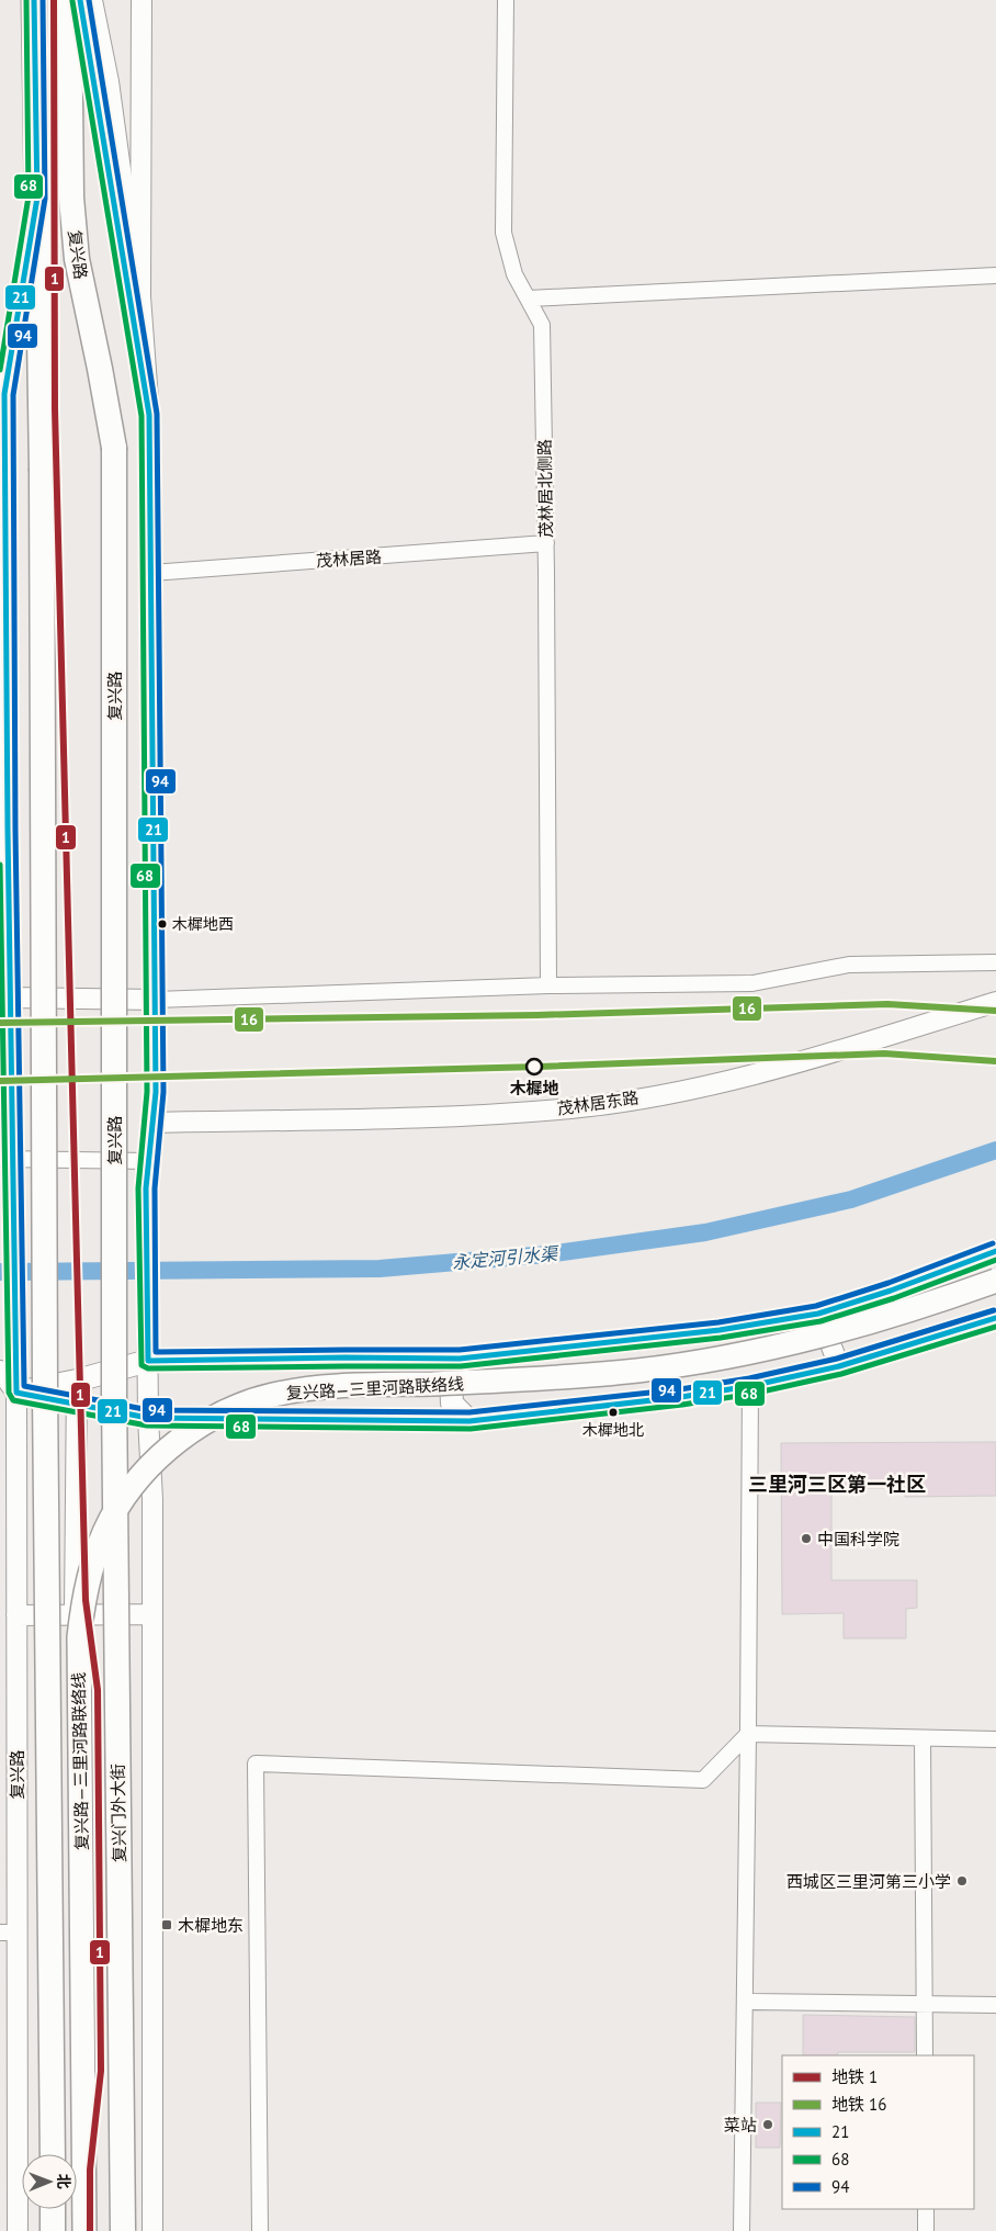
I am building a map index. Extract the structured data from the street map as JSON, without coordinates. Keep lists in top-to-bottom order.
{
  "streets": {
    "highway": ["复兴路", "复兴门外大街"],
    "main road": ["复兴路—三里河路联络线"],
    "street": ["茂林居北侧路", "茂林居路", "茂林居东路"]
  },
  "crossings": [
    ["复兴路", "茂林居路"],
    ["复兴路", "茂林居东路"],
    ["复兴路", "复兴门外大街"],
    ["茂林居北侧路", "茂林居路"]
  ],
  "districts": ["三里河三区第一社区"],
  "water": ["永定河引水渠"],
  "places": {
    "other": [
      "木樨地西",
      "木樨地",
      "木樨地北",
      "中国科学院",
      "西城区三里河第三小学",
      "菜站"
    ],
    "transit": ["木樨地东"]
  },
  "lines": [
    "metro line 1",
    "transit line 21",
    "transit line 68",
    "transit line 94",
    "metro line 16"
  ],
  "legend": [
    "地铁 1",
    "地铁 16",
    "21",
    "68",
    "94"
  ],
  "north": "right"
}
